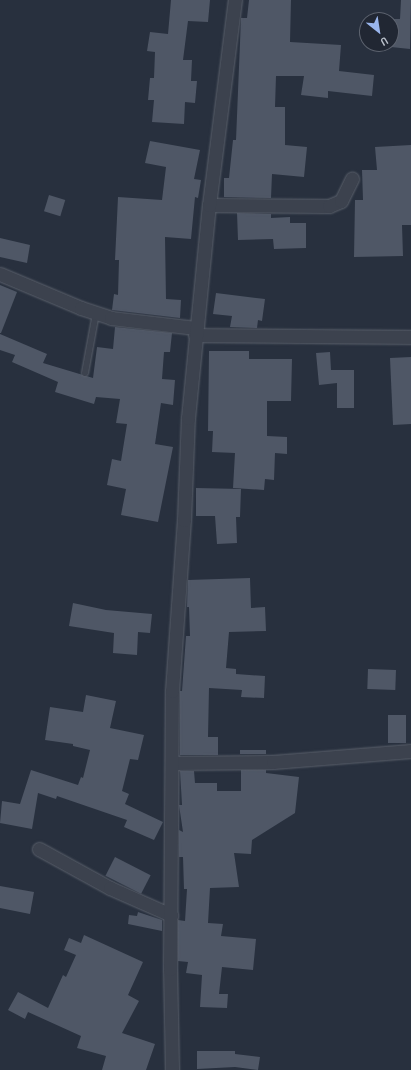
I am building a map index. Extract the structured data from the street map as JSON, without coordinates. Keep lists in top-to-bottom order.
{
  "north": "bottom right"
}
